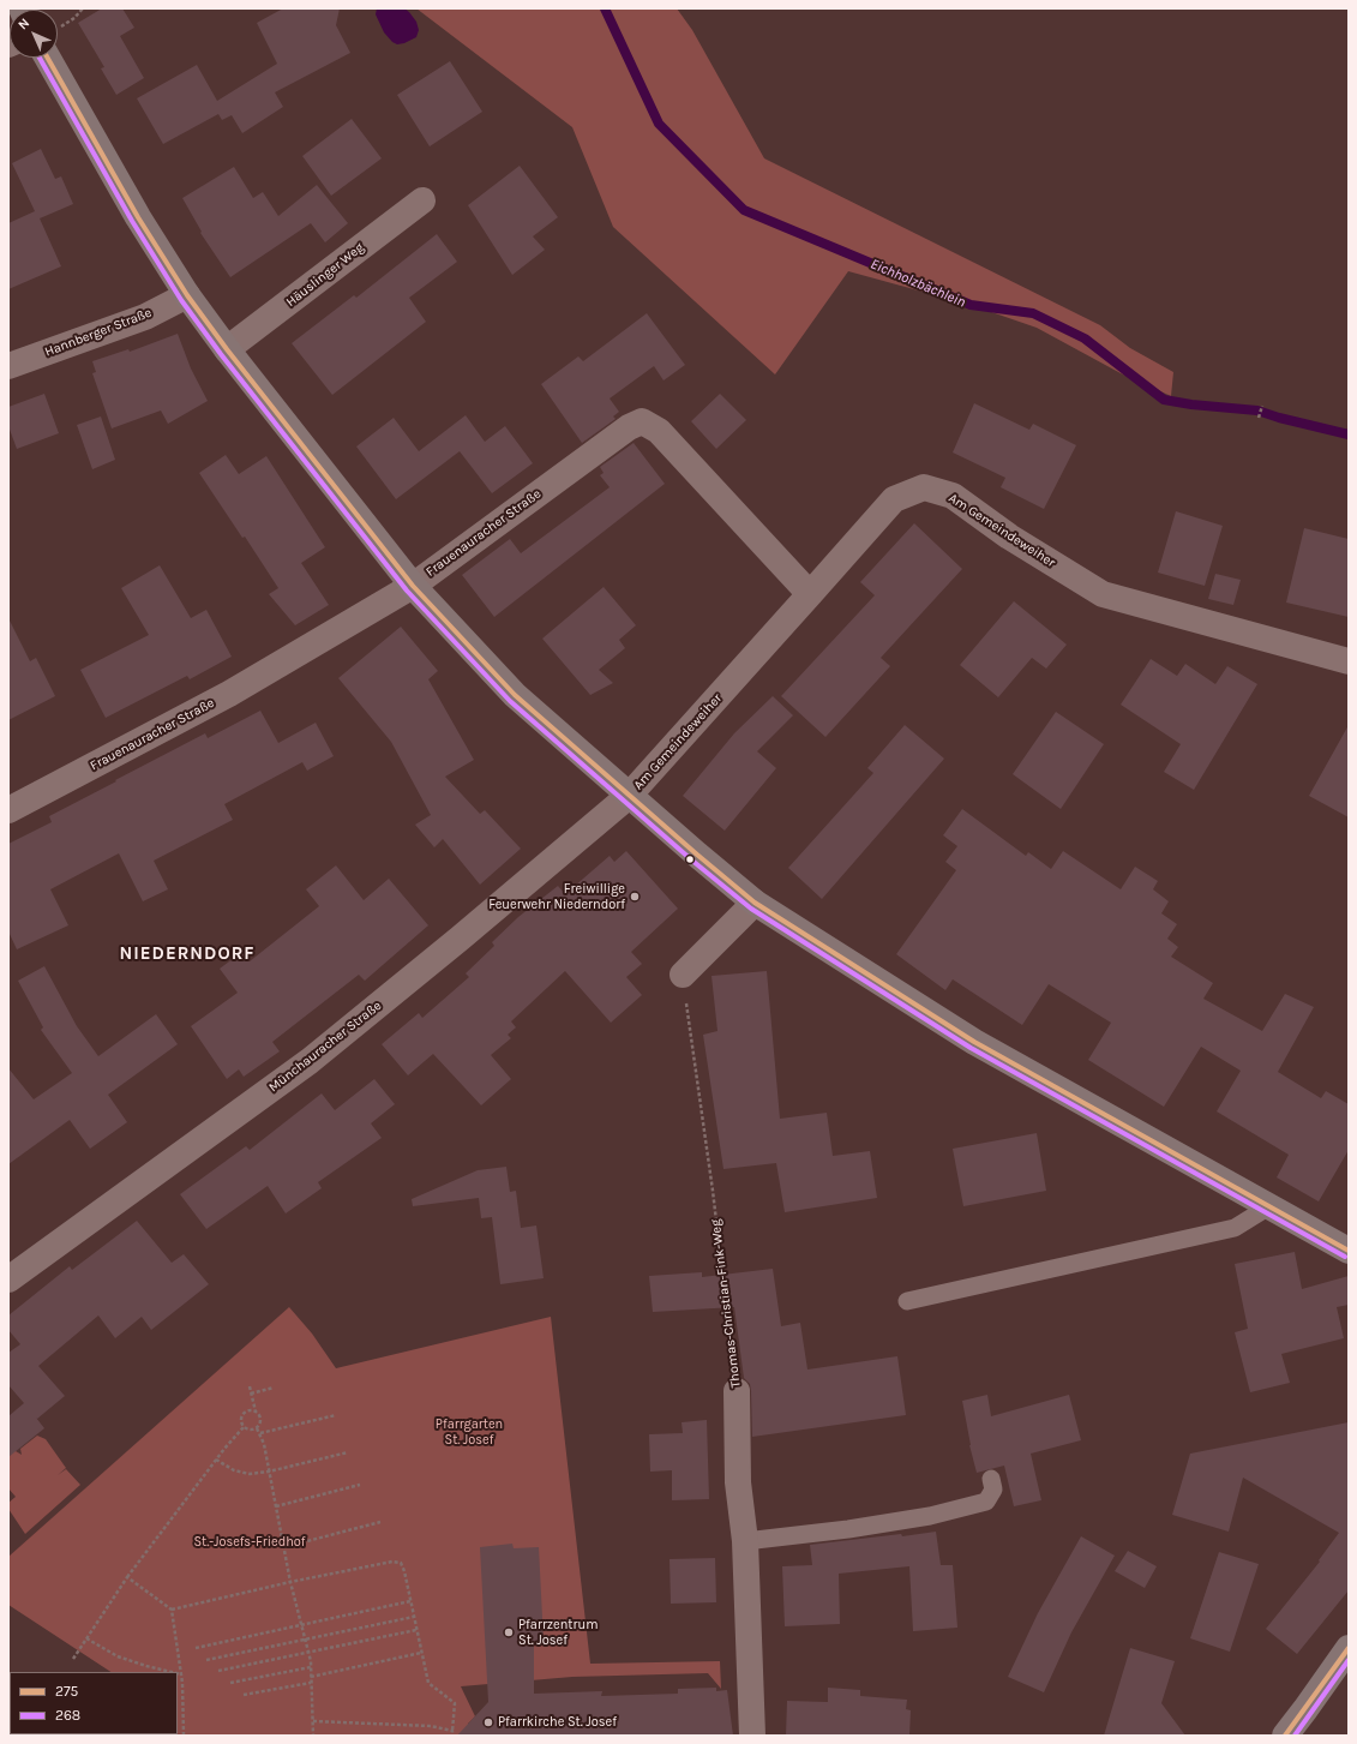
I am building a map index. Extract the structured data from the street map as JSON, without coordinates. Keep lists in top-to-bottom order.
{
  "streets": {
    "street": [
      "Häuslinger Weg",
      "Hannberger Straße",
      "Am Gemeindeweiher",
      "Frauenauracher Straße",
      "Münchauracher Straße",
      "Thomas-Christian-Fink-Weg"
    ]
  },
  "crossings": [
    ["Am Gemeindeweiher", "Frauenauracher Straße"],
    ["Am Gemeindeweiher", "Münchauracher Straße"]
  ],
  "districts": ["NIEDERNDORF"],
  "water": ["Eichholzbächlein"],
  "parks": ["Pfarrgarten St. Josef", "St.-Josefs-Friedhof"],
  "places": ["Freiwillige Feuerwehr Niederndorf", "Pfarrzentrum St. Josef", "Pfarrkirche St. Josef"],
  "lines": ["transit line 275", "transit line 268"],
  "legend": ["275", "268"],
  "north": "top left"
}
